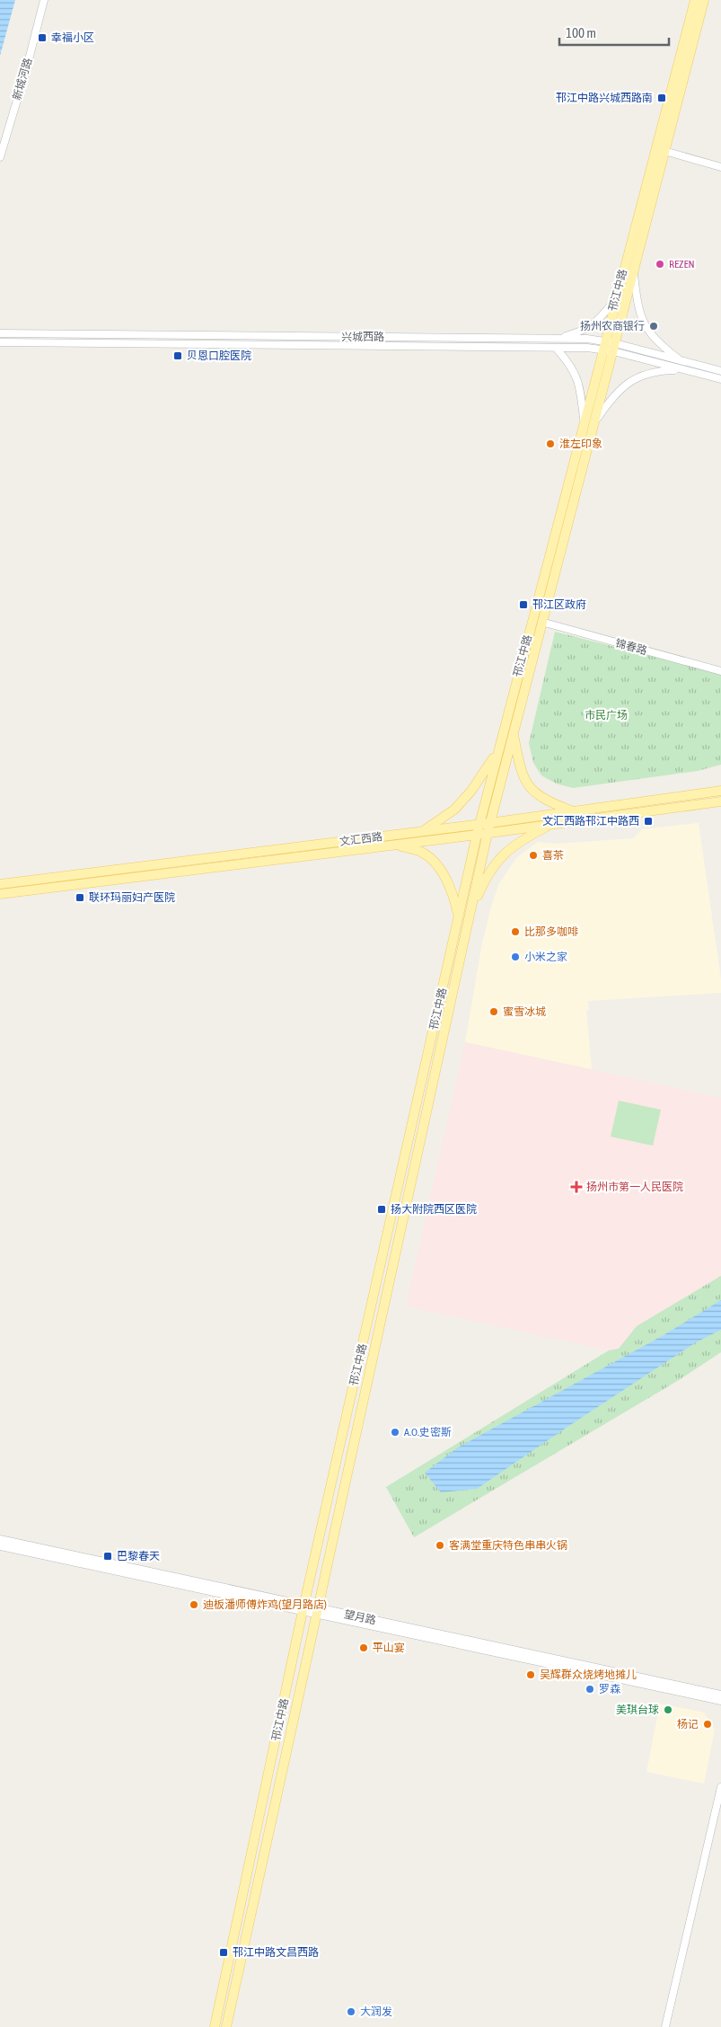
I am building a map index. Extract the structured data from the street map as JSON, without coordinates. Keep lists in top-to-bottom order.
{
  "streets": {
    "main road": ["邗江中路", "文汇西路"],
    "street": [
      "新城河路",
      "兴城西路",
      "锦春路",
      "望月路"
    ]
  },
  "crossings": [
    ["邗江中路", "兴城西路"],
    ["邗江中路", "锦春路"],
    ["邗江中路", "文汇西路"],
    ["邗江中路", "望月路"]
  ],
  "parks": ["市民广场"],
  "places": {
    "transit": [
      "幸福小区",
      "邗江中路兴城西路南",
      "贝恩口腔医院",
      "邗江区政府",
      "文汇西路邗江中路西",
      "联环玛丽妇产医院",
      "扬大附院西区医院",
      "巴黎春天",
      "邗江中路文昌西路"
    ],
    "other": [
      "REZEN",
      "扬州农商银行",
      "淮左印象",
      "喜茶",
      "比那多咖啡",
      "小米之家",
      "蜜雪冰城",
      "A.O.史密斯",
      "客满堂重庆特色串串火锅",
      "迪板潘师傅炸鸡(望月路店)",
      "平山宴",
      "吴辉群众烧烤地摊儿",
      "罗森",
      "美琪台球",
      "杨记",
      "大润发"
    ],
    "health": ["扬州市第一人民医院"]
  },
  "scale_bar": "100 m"
}
